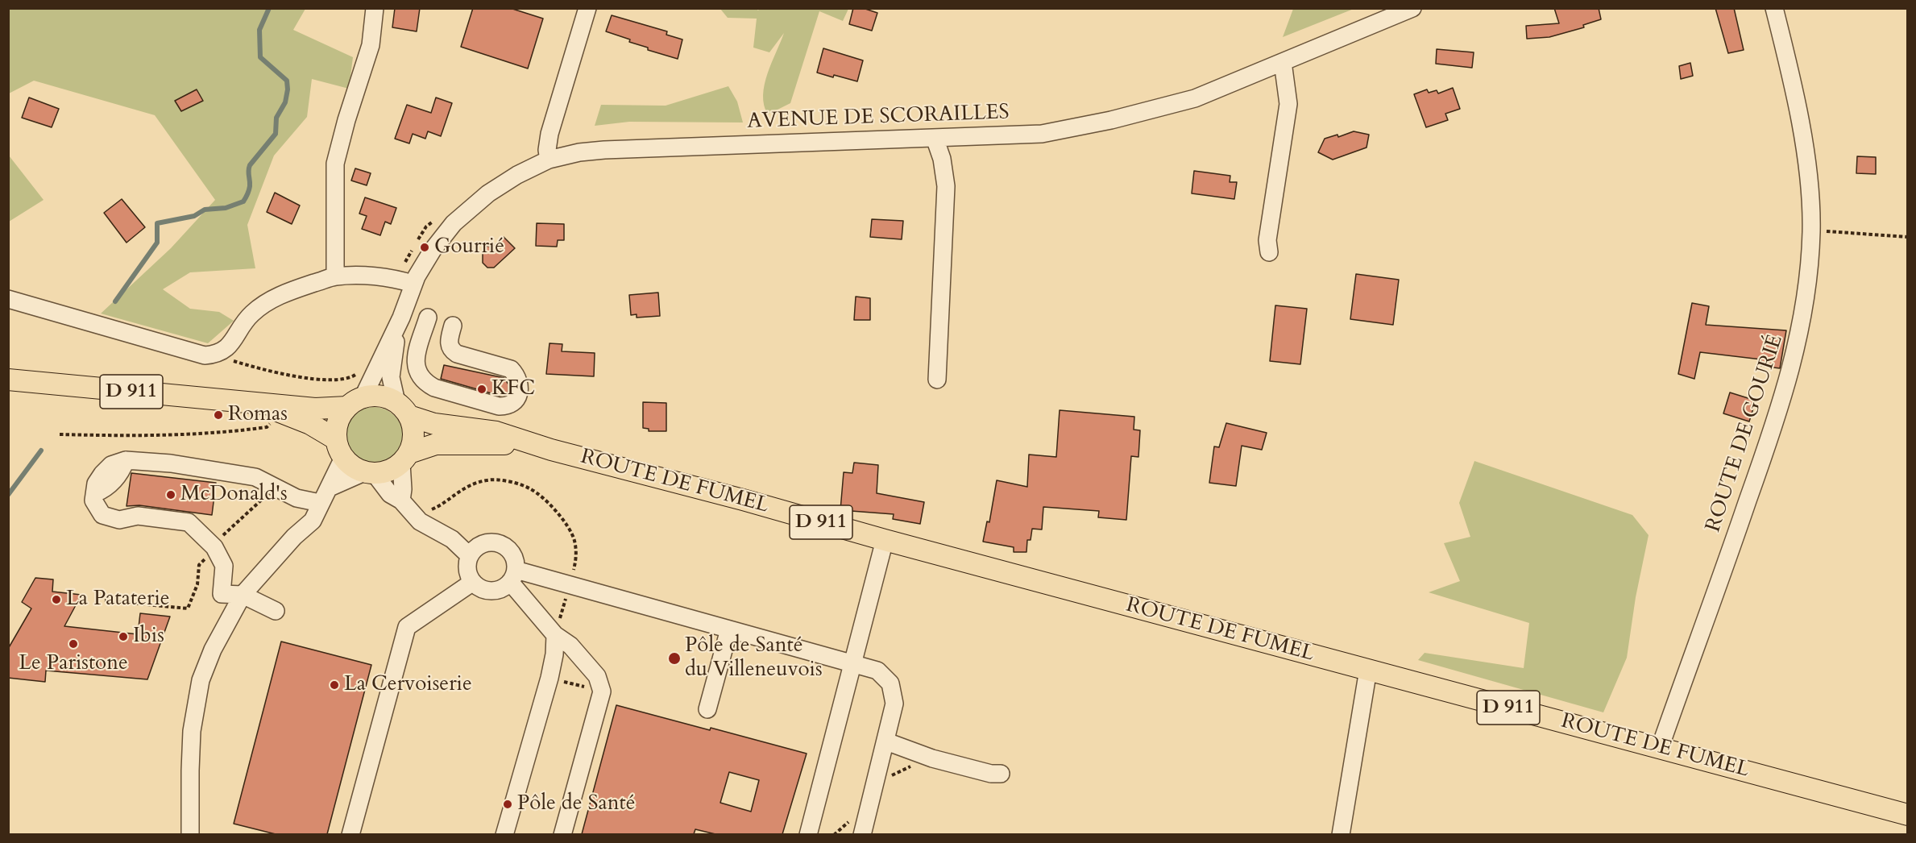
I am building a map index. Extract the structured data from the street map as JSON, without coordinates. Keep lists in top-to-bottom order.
{
  "streets": {
    "main road": ["D 911", "ROUTE DE FUMEL"],
    "street": ["AVENUE DE SCORAILLES", "ROUTE DE GOURIÉ"]
  },
  "crossings": [
    ["AVENUE DE SCORAILLES", "D 911"],
    ["AVENUE DE SCORAILLES", "ROUTE DE FUMEL"],
    ["D 911", "ROUTE DE FUMEL"],
    ["ROUTE DE GOURIÉ", "ROUTE DE FUMEL"]
  ],
  "places": [
    "Gourrié",
    "KFC",
    "Romas",
    "McDonald's",
    "La Pataterie",
    "Ibis",
    "Le Paristone",
    "Pôle de Santé du Villeneuvois",
    "La Cervoiserie",
    "Pôle de Santé"
  ]
}
